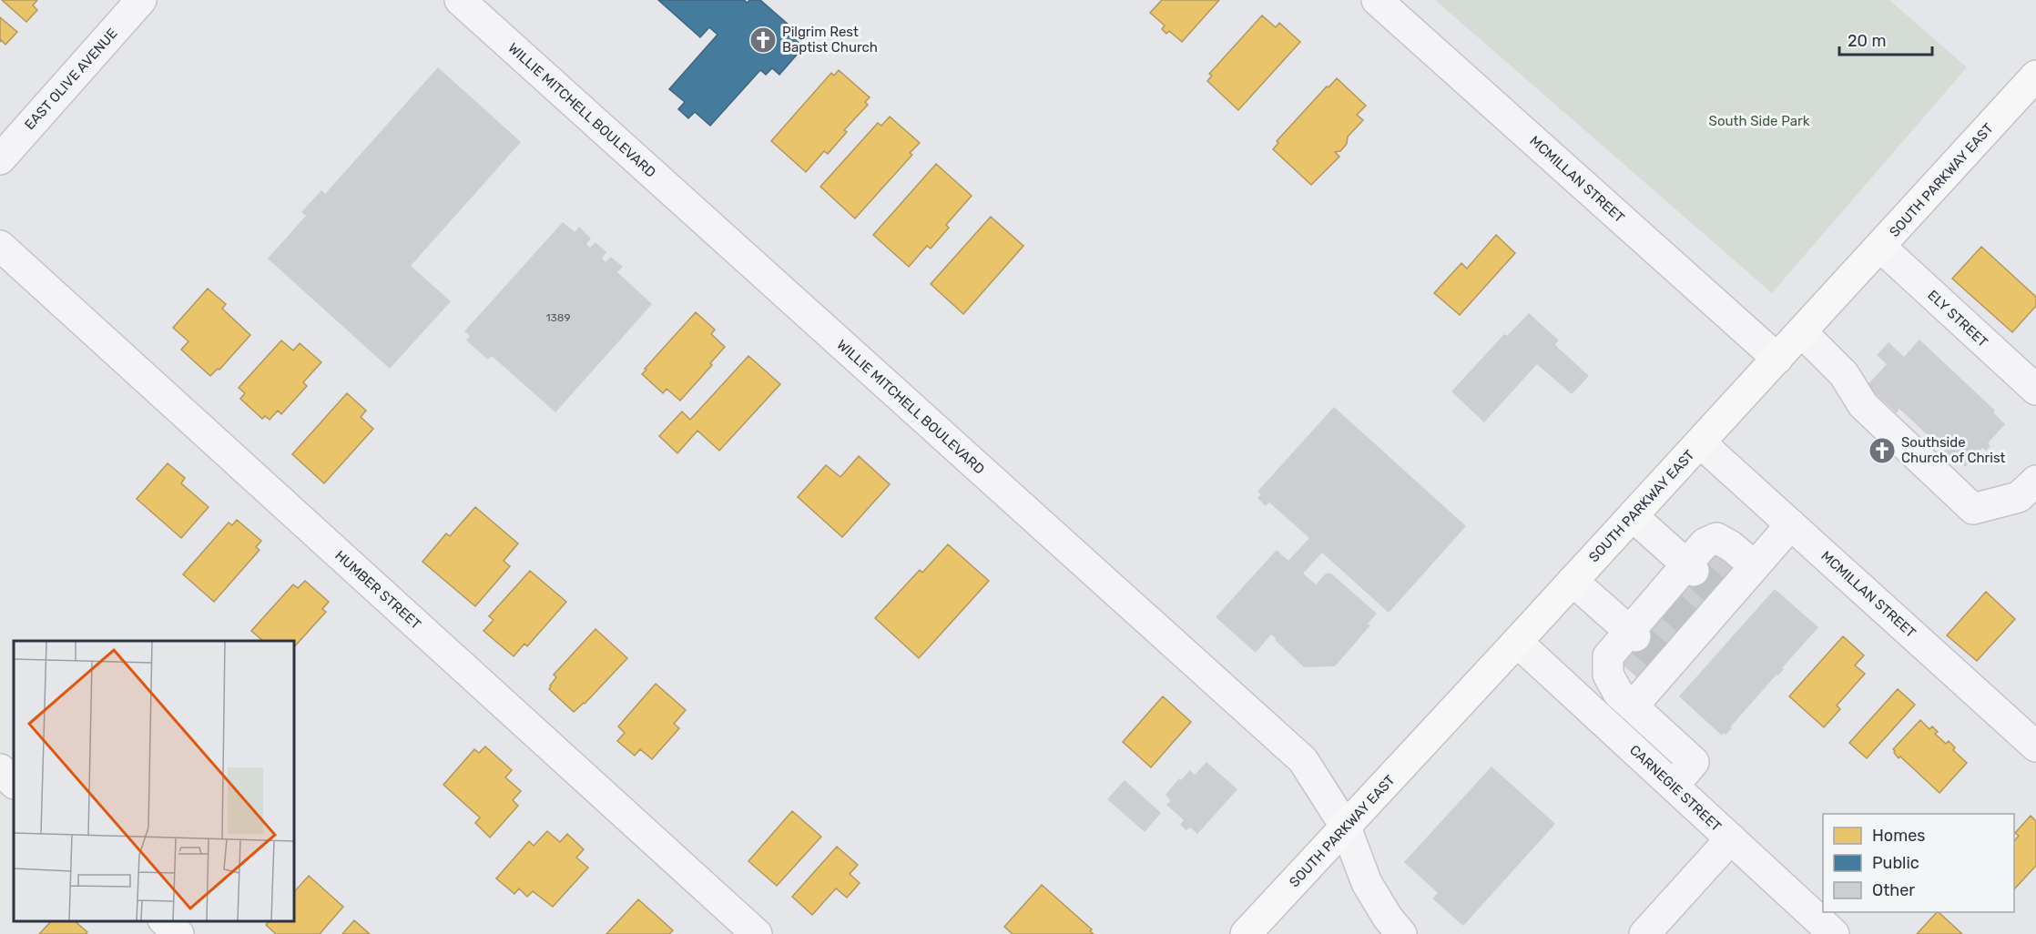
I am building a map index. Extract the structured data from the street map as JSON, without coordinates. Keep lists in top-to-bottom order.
{
  "streets": {
    "main road": ["SOUTH PARKWAY EAST"],
    "street": [
      "EAST OLIVE AVENUE",
      "WILLIE MITCHELL BOULEVARD",
      "MCMILLAN STREET",
      "ELY STREET",
      "HUMBER STREET",
      "CARNEGIE STREET"
    ]
  },
  "crossings": [
    ["WILLIE MITCHELL BOULEVARD", "SOUTH PARKWAY EAST"],
    ["MCMILLAN STREET", "SOUTH PARKWAY EAST"],
    ["SOUTH PARKWAY EAST", "ELY STREET"],
    ["SOUTH PARKWAY EAST", "CARNEGIE STREET"]
  ],
  "parks": ["South Side Park"],
  "places": {
    "church": ["Pilgrim Rest Baptist Church", "Southside Church of Christ"]
  },
  "house_numbers": ["1389"],
  "legend": ["Homes", "Public", "Other"],
  "scale_bar": "20 m"
}
